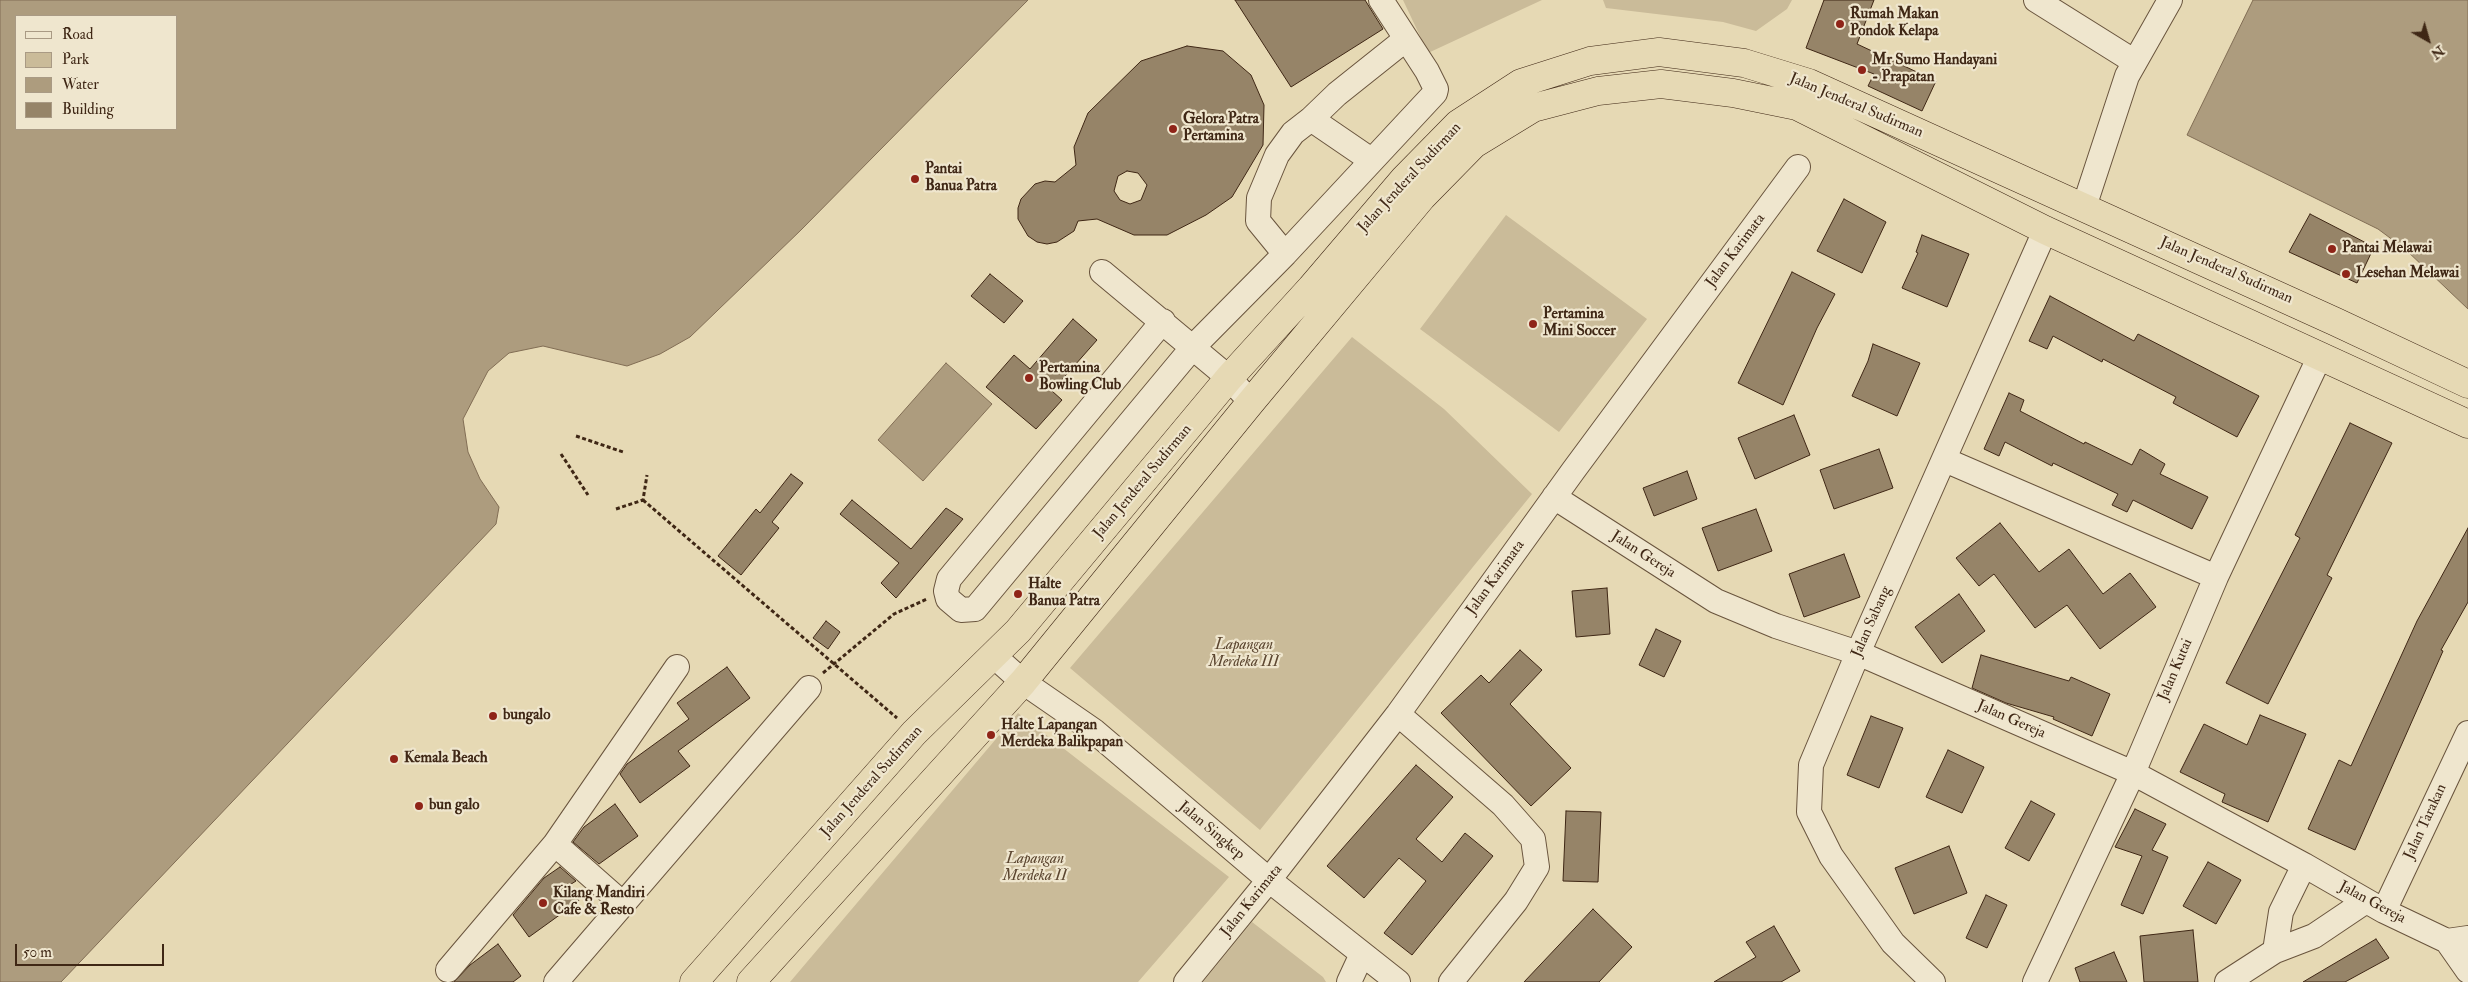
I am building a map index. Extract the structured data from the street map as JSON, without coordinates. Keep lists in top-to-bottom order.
{
  "streets": {
    "highway": ["Jalan Jenderal Sudirman"],
    "street": [
      "Jalan Karimata",
      "Jalan Gereja",
      "Jalan Sabang",
      "Jalan Kutai",
      "Jalan Tarakan",
      "Jalan Singkep"
    ]
  },
  "crossings": [
    ["Jalan Jenderal Sudirman", "Jalan Kutai"],
    ["Jalan Jenderal Sudirman", "Jalan Singkep"],
    ["Jalan Karimata", "Jalan Gereja"],
    ["Jalan Karimata", "Jalan Singkep"],
    ["Jalan Gereja", "Jalan Sabang"],
    ["Jalan Gereja", "Jalan Kutai"],
    ["Jalan Gereja", "Jalan Tarakan"]
  ],
  "parks": ["Lapangan Merdeka III", "Lapangan Merdeka II"],
  "places": [
    "Rumah Makan Pondok Kelapa",
    "Mr Sumo Handayani - Prapatan",
    "Gelora Patra Pertamina",
    "Pantai Banua Patra",
    "Pantai Melawai",
    "Lesehan Melawai",
    "Pertamina Mini Soccer",
    "Pertamina Bowling Club",
    "Halte Banua Patra",
    "bungalo",
    "Halte Lapangan Merdeka Balikpapan",
    "Kemala Beach",
    "bun galo",
    "Kilang Mandiri Cafe & Resto"
  ],
  "legend": [
    "Road",
    "Park",
    "Water",
    "Building"
  ],
  "scale_bar": "50 m",
  "north": "bottom right"
}
